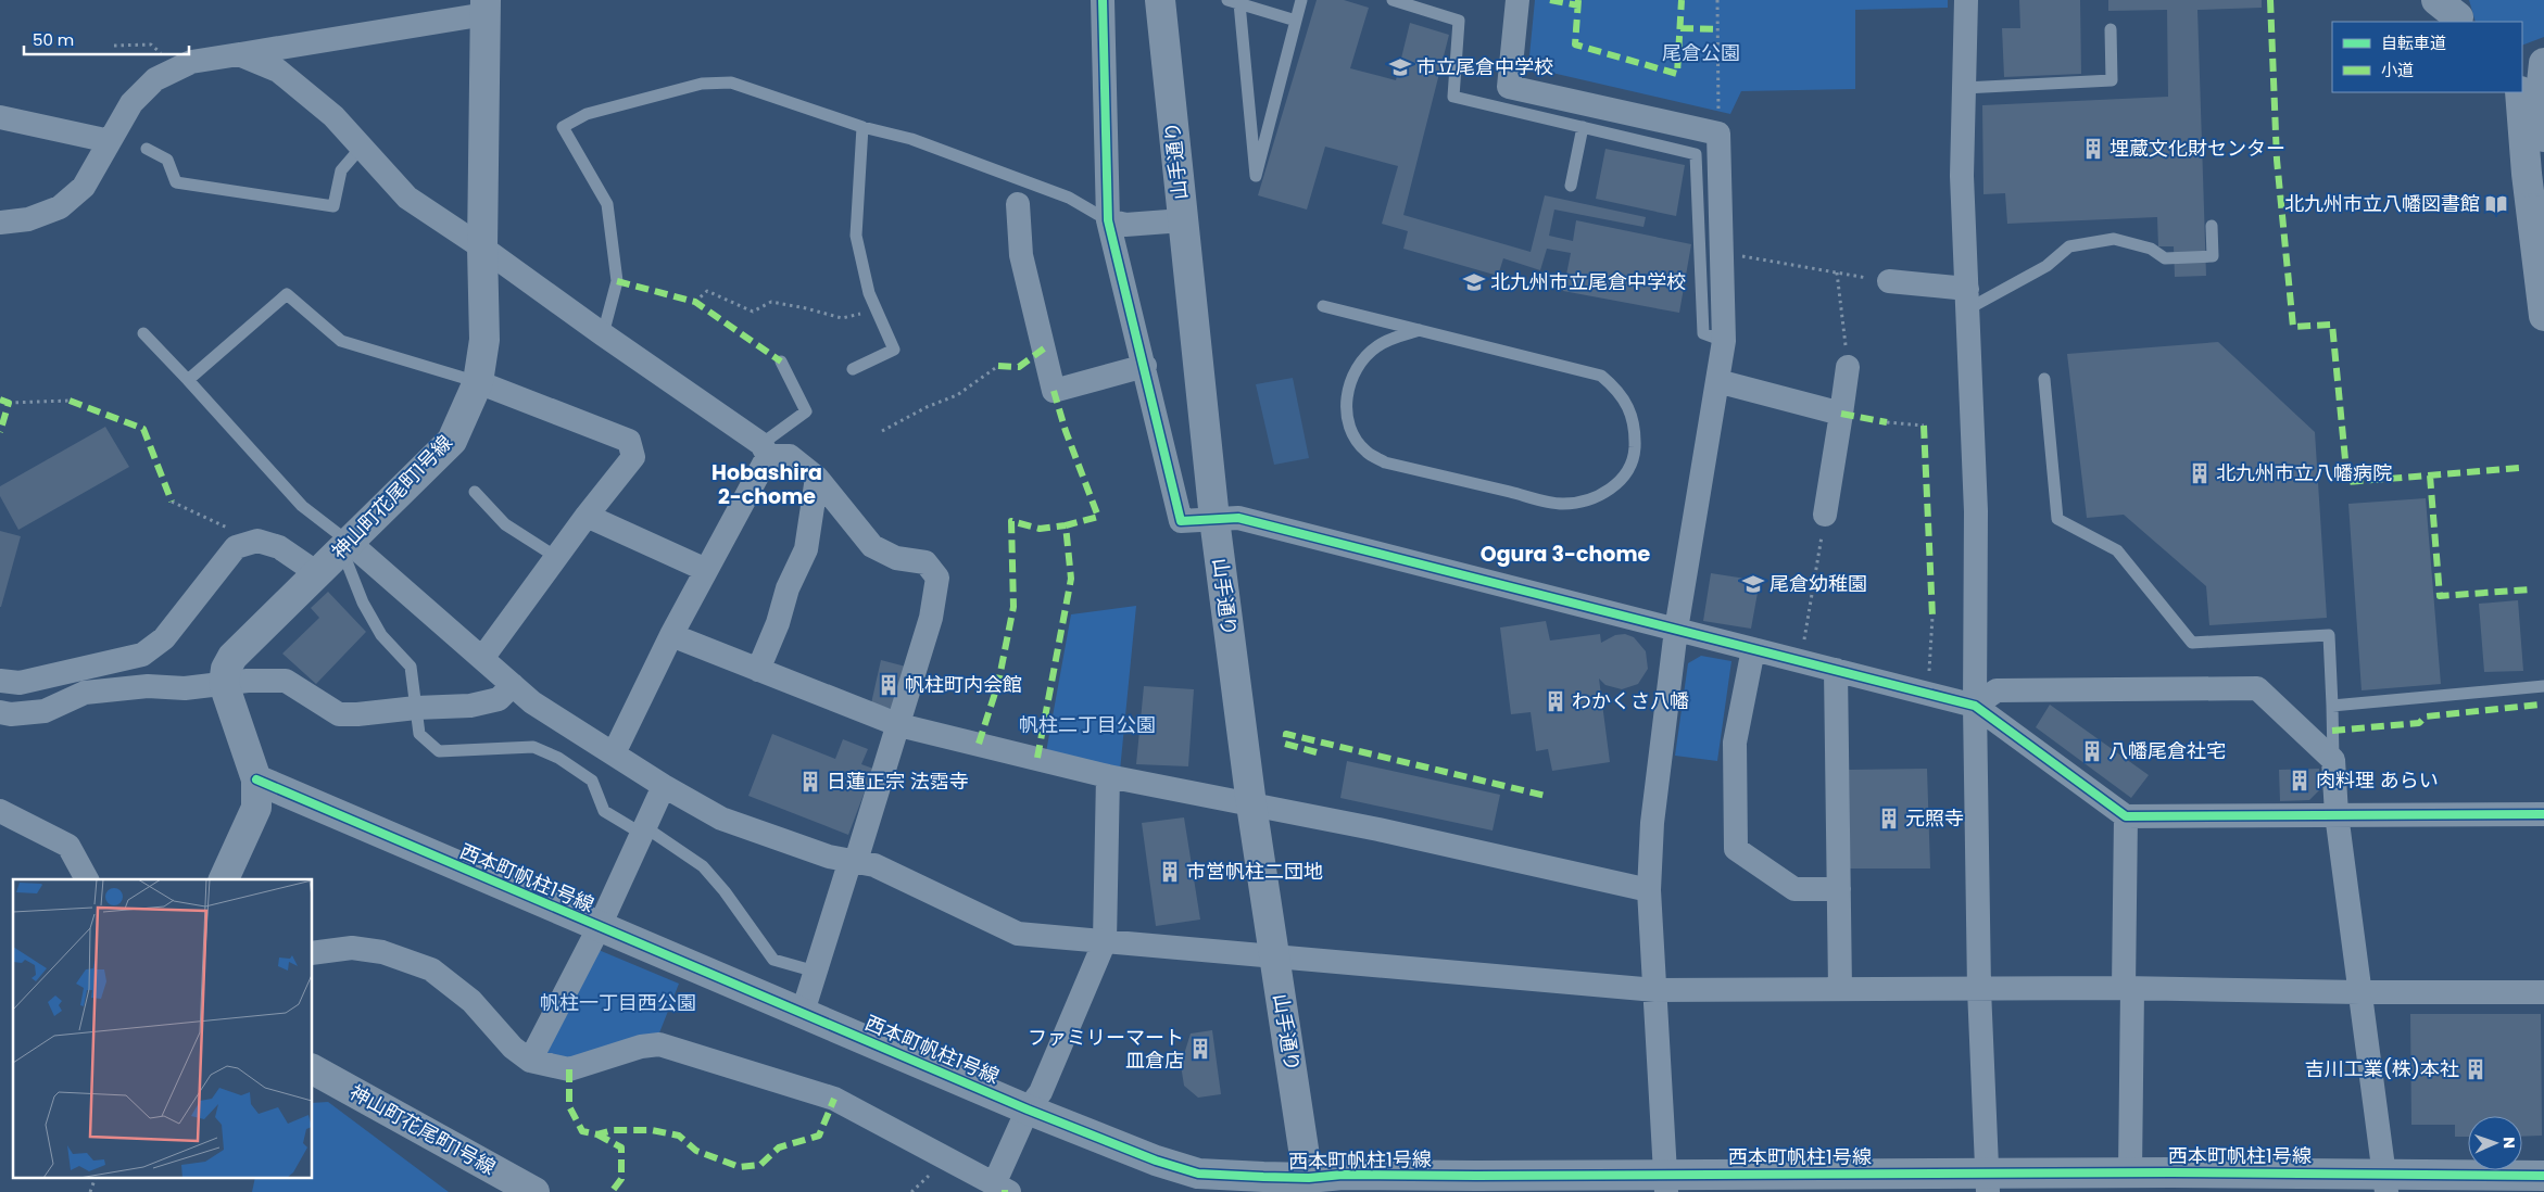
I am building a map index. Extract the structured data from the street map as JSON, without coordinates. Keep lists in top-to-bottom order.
{
  "streets": {
    "street": ["山手通り", "神山町花尾町1号線", "西本町帆柱1号線"]
  },
  "crossings": [
    ["山手通り", "西本町帆柱1号線"]
  ],
  "districts": ["Hobashira 2-chome", "Ogura 3-chome"],
  "parks": ["尾倉公園", "帆柱二丁目公園", "帆柱一丁目西公園"],
  "places": {
    "school or university": ["市立尾倉中学校", "北九州市立尾倉中学校", "尾倉幼稚園"],
    "building": [
      "埋蔵文化財センター",
      "北九州市立八幡病院",
      "帆柱町内会館",
      "わかくさ八幡",
      "八幡尾倉社宅",
      "肉料理 あらい",
      "日蓮正宗 法霑寺",
      "元照寺",
      "市営帆柱二団地",
      "ファミリーマート 皿倉店",
      "吉川工業(株)本社"
    ],
    "library": ["北九州市立八幡図書館"]
  },
  "legend": ["自転車道", "小道"],
  "scale_bar": "50 m",
  "north": "right"
}
